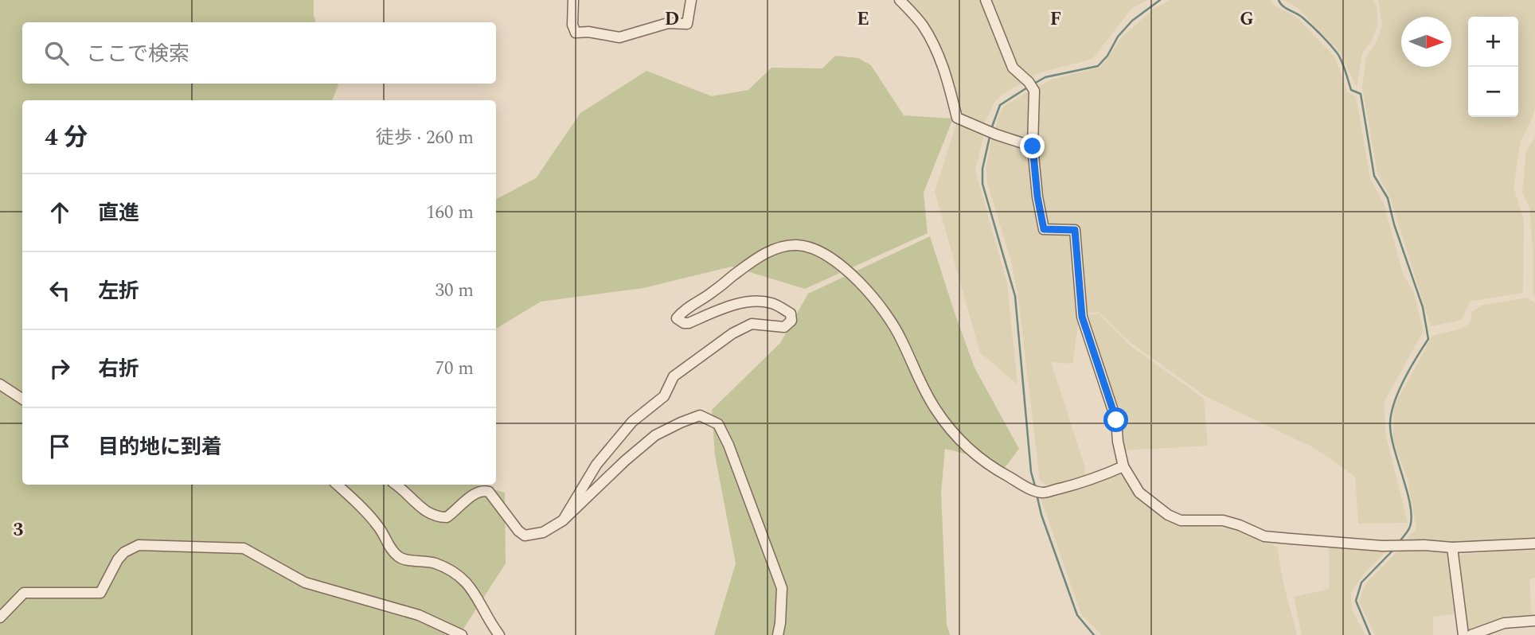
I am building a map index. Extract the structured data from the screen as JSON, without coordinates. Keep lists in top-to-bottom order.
{
  "north": "right",
  "page": {
    "map_buttons": ["+", "−"],
    "search": "ここで検索",
    "heading": ["4 分", "徒歩 · 260 m"],
    "list": [
      ["直進", "160 m"],
      ["左折", "30 m"],
      ["右折", "70 m"],
      "目的地に到着"
    ]
  },
  "grid": {
    "columns": [
      "D",
      "E",
      "F",
      "G"
    ],
    "rows": ["3"]
  }
}
